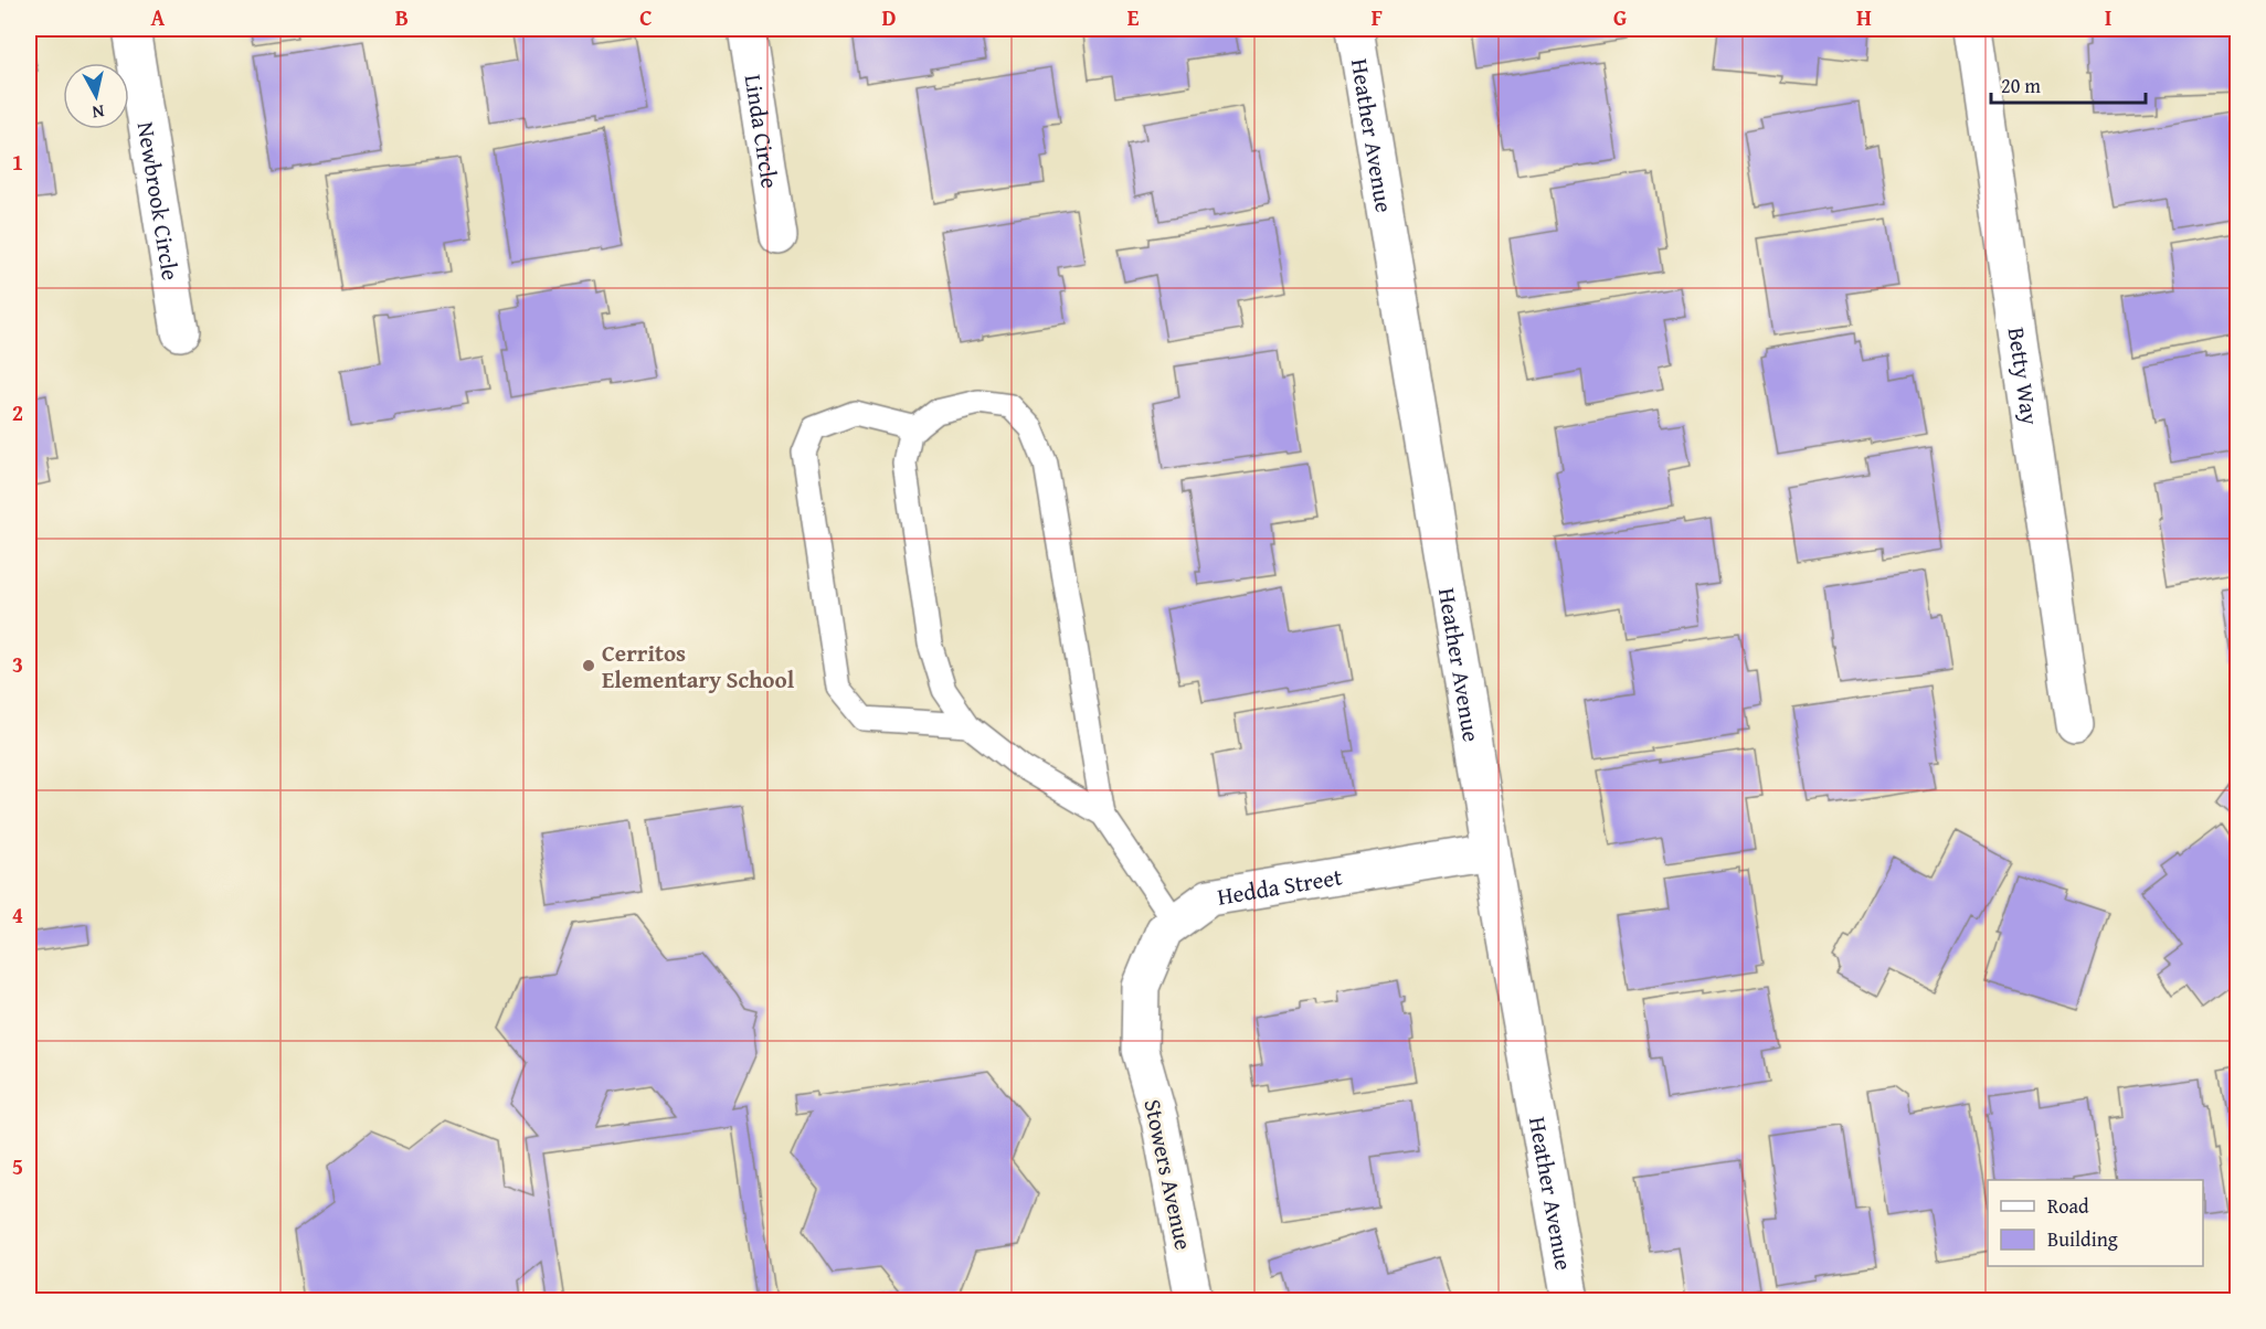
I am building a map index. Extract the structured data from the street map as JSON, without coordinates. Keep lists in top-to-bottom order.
{
  "streets": {
    "street": [
      "Linda Circle",
      "Heather Avenue",
      "Newbrook Circle",
      "Betty Way",
      "Hedda Street",
      "Stowers Avenue"
    ]
  },
  "crossings": [
    ["Heather Avenue", "Hedda Street"],
    ["Hedda Street", "Stowers Avenue"]
  ],
  "places": ["Cerritos Elementary School"],
  "legend": ["Road", "Building"],
  "scale_bar": "20 m",
  "north": "bottom",
  "grid": {
    "columns": [
      "A",
      "B",
      "C",
      "D",
      "E",
      "F",
      "G",
      "H",
      "I"
    ],
    "rows": [
      "1",
      "2",
      "3",
      "4",
      "5"
    ]
  }
}
